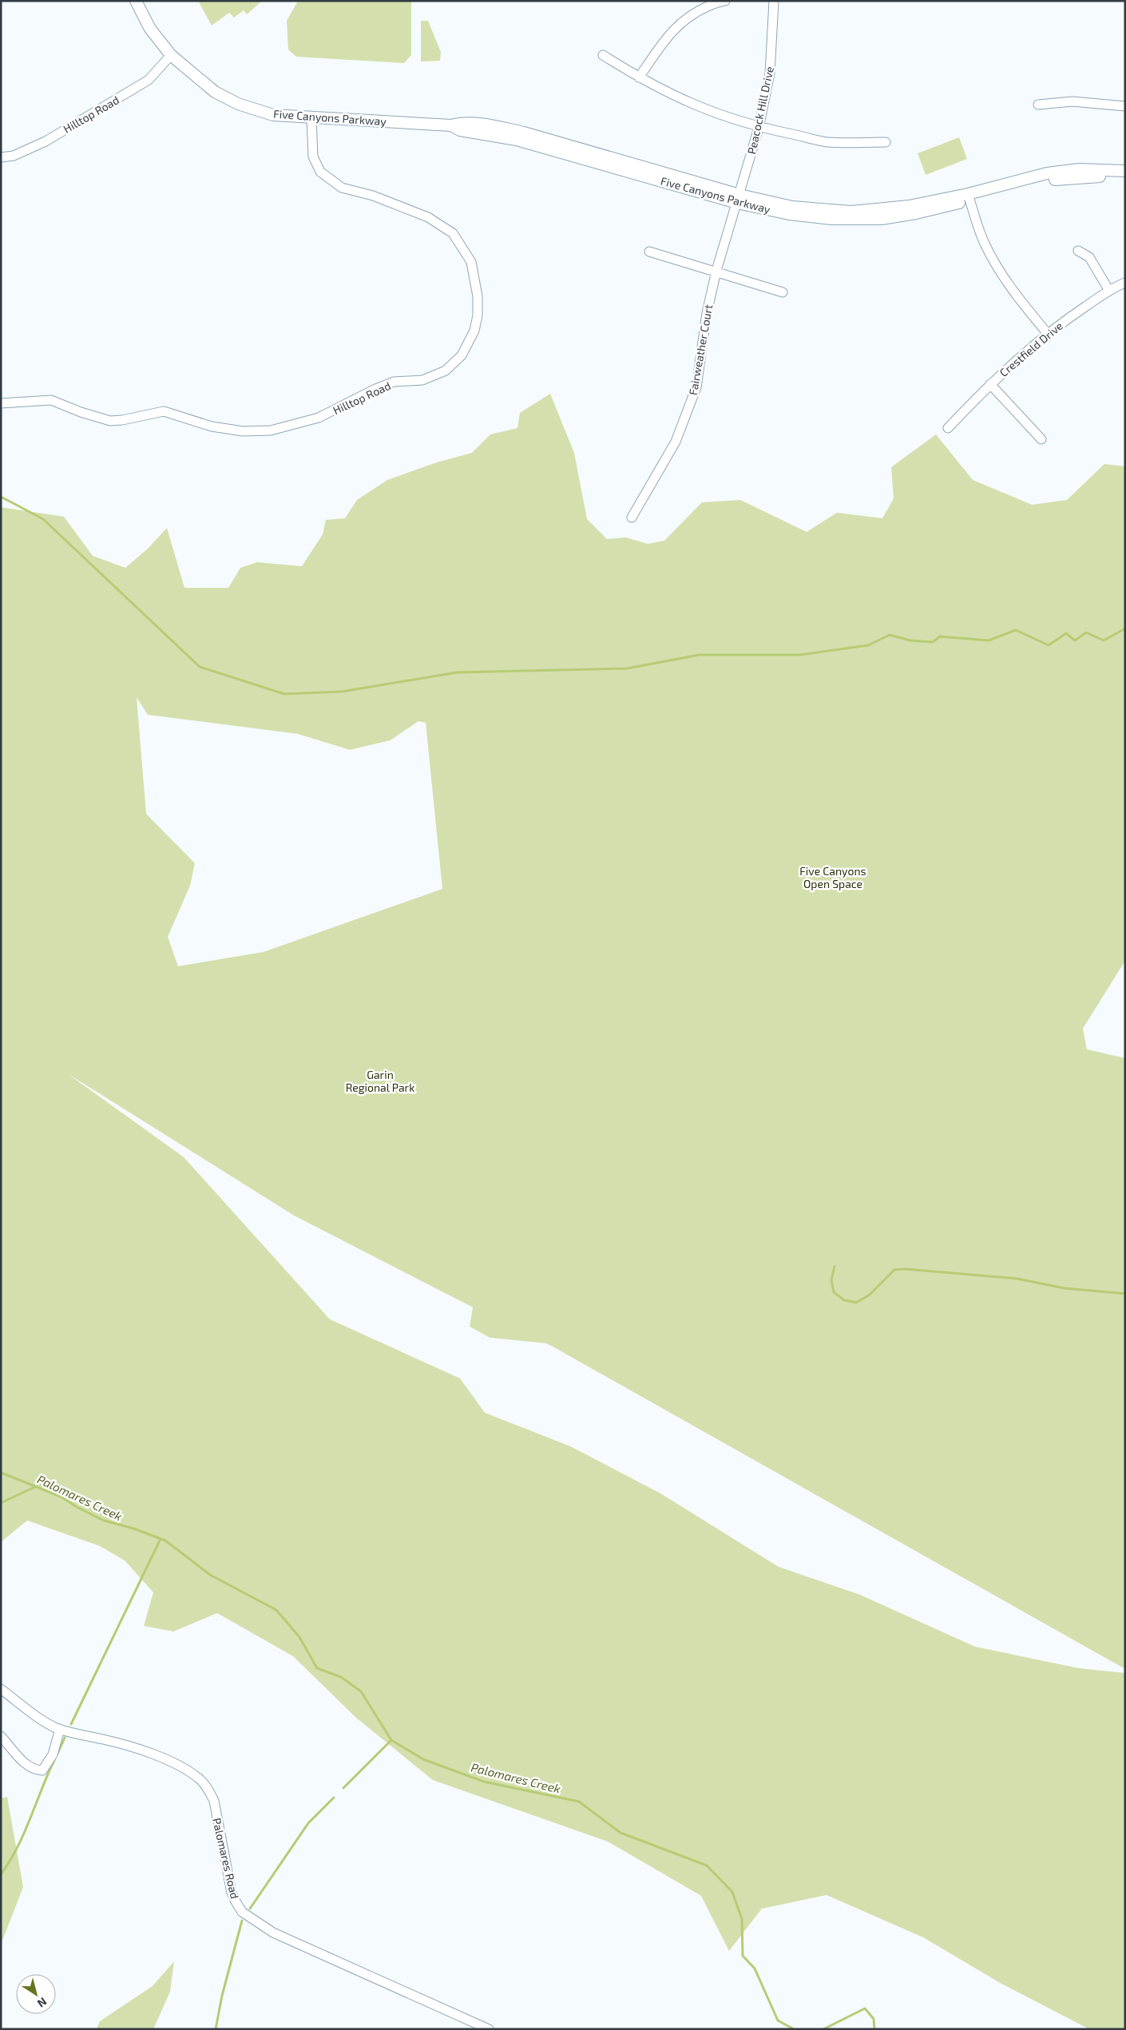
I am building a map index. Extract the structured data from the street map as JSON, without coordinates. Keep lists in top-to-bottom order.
{
  "streets": {
    "main road": ["Five Canyons Parkway"],
    "street": [
      "Peacock Hill Drive",
      "Hilltop Road",
      "Crestfield Drive",
      "Fairweather Court",
      "Palomares Road"
    ]
  },
  "crossings": [
    ["Peacock Hill Drive", "Five Canyons Parkway"],
    ["Peacock Hill Drive", "Fairweather Court"],
    ["Hilltop Road", "Five Canyons Parkway"],
    ["Five Canyons Parkway", "Fairweather Court"]
  ],
  "water": ["Palomares Creek"],
  "parks": ["Five Canyons Open Space", "Garin Regional Park"],
  "north": "bottom right"
}
